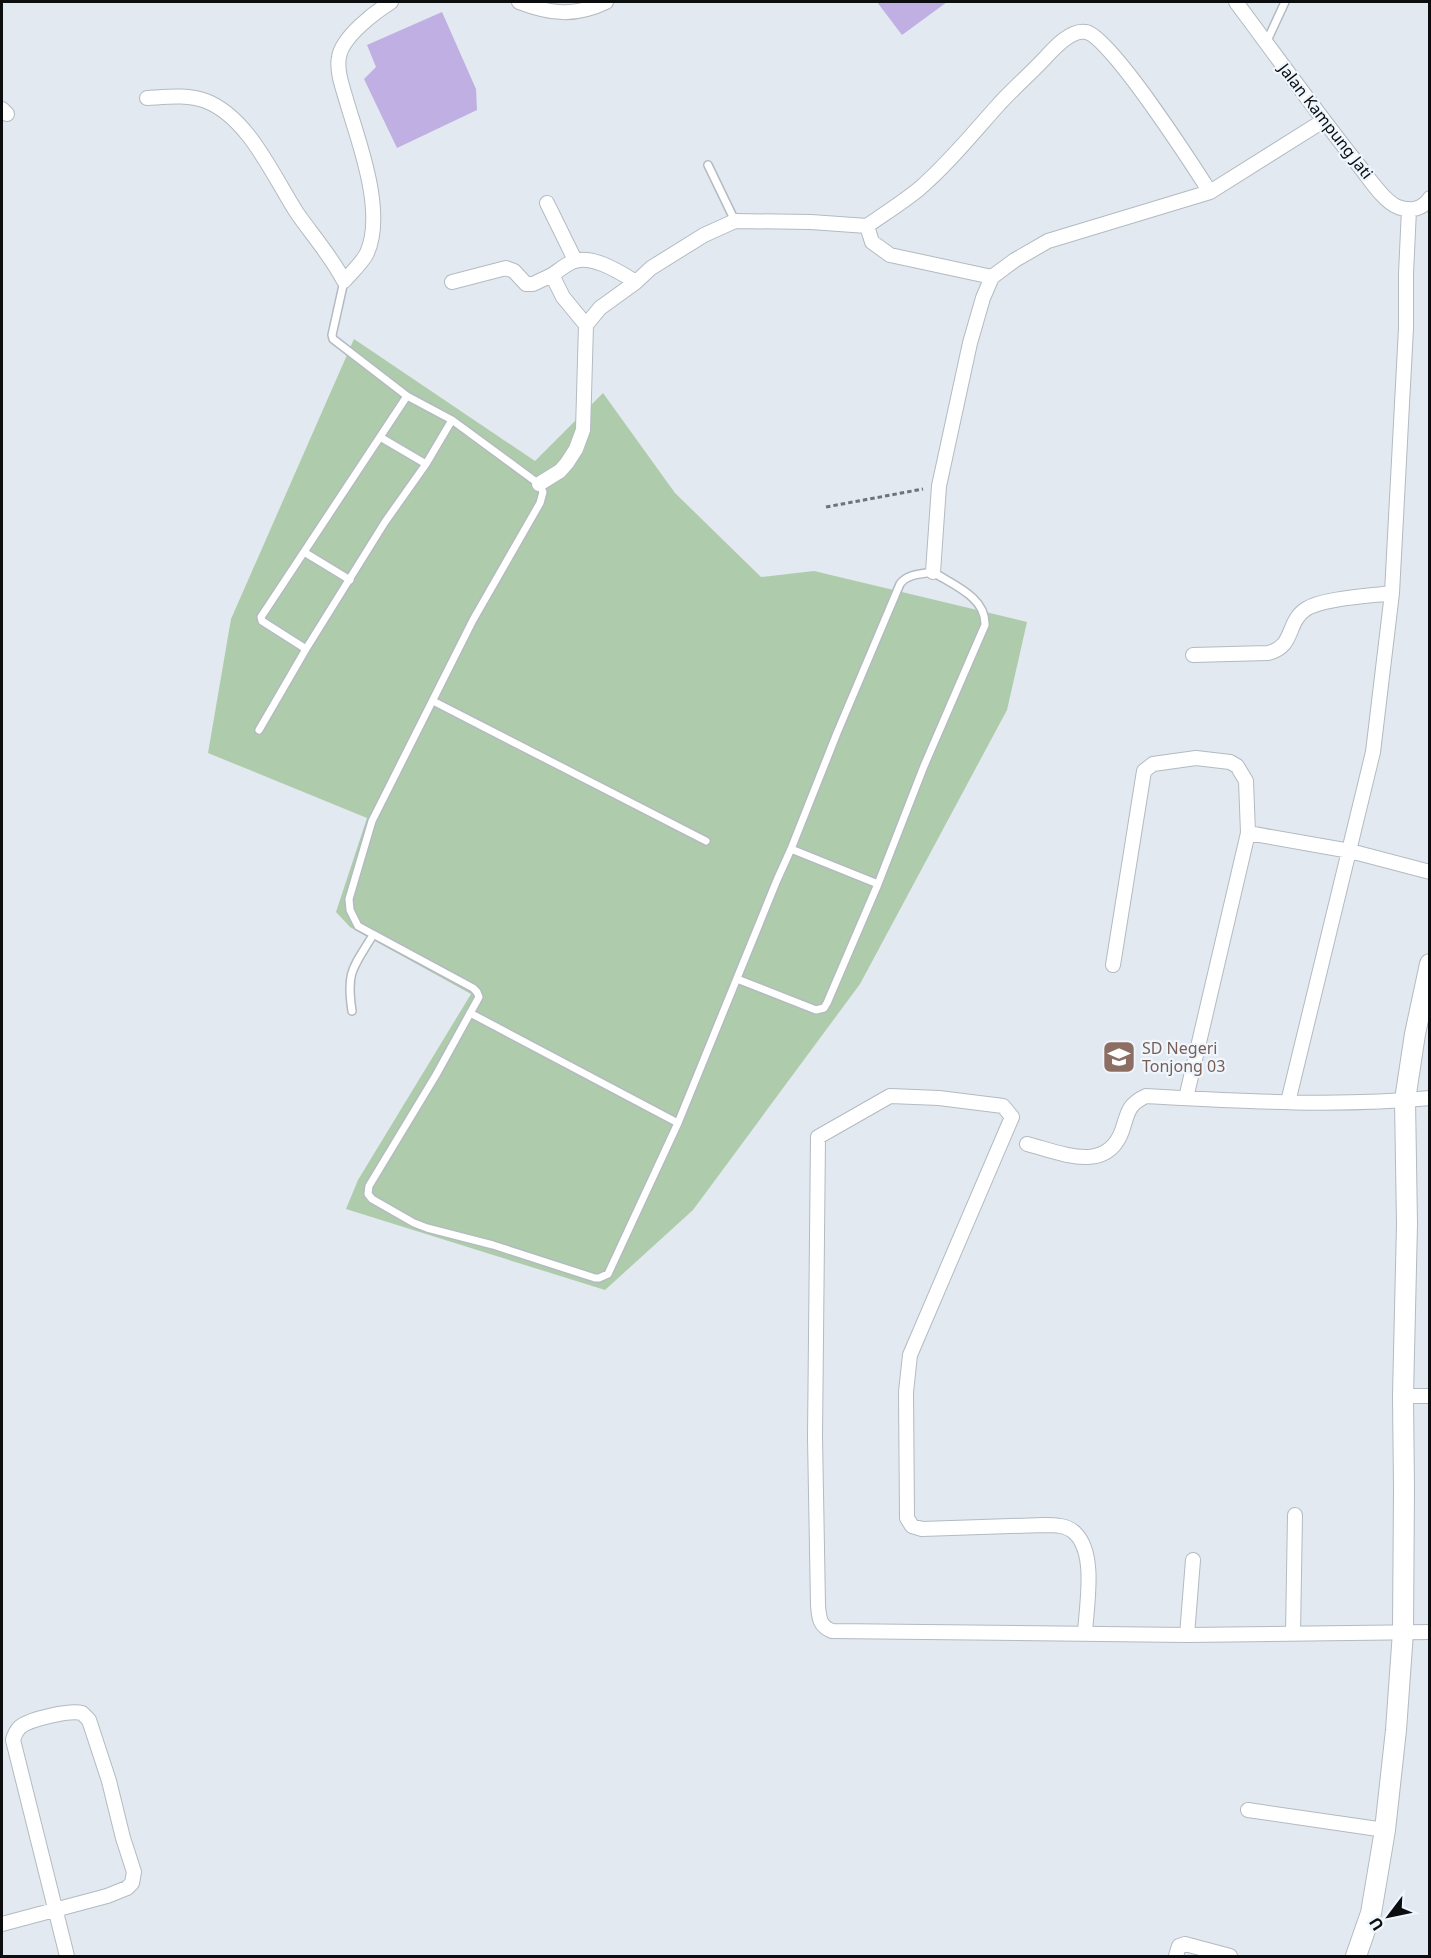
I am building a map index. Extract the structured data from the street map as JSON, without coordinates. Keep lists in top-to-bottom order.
{
  "streets": {
    "street": ["Jalan Kampung Jati"]
  },
  "places": {
    "school or university": ["SD Negeri Tonjong 03"]
  },
  "north": "bottom left"
}
